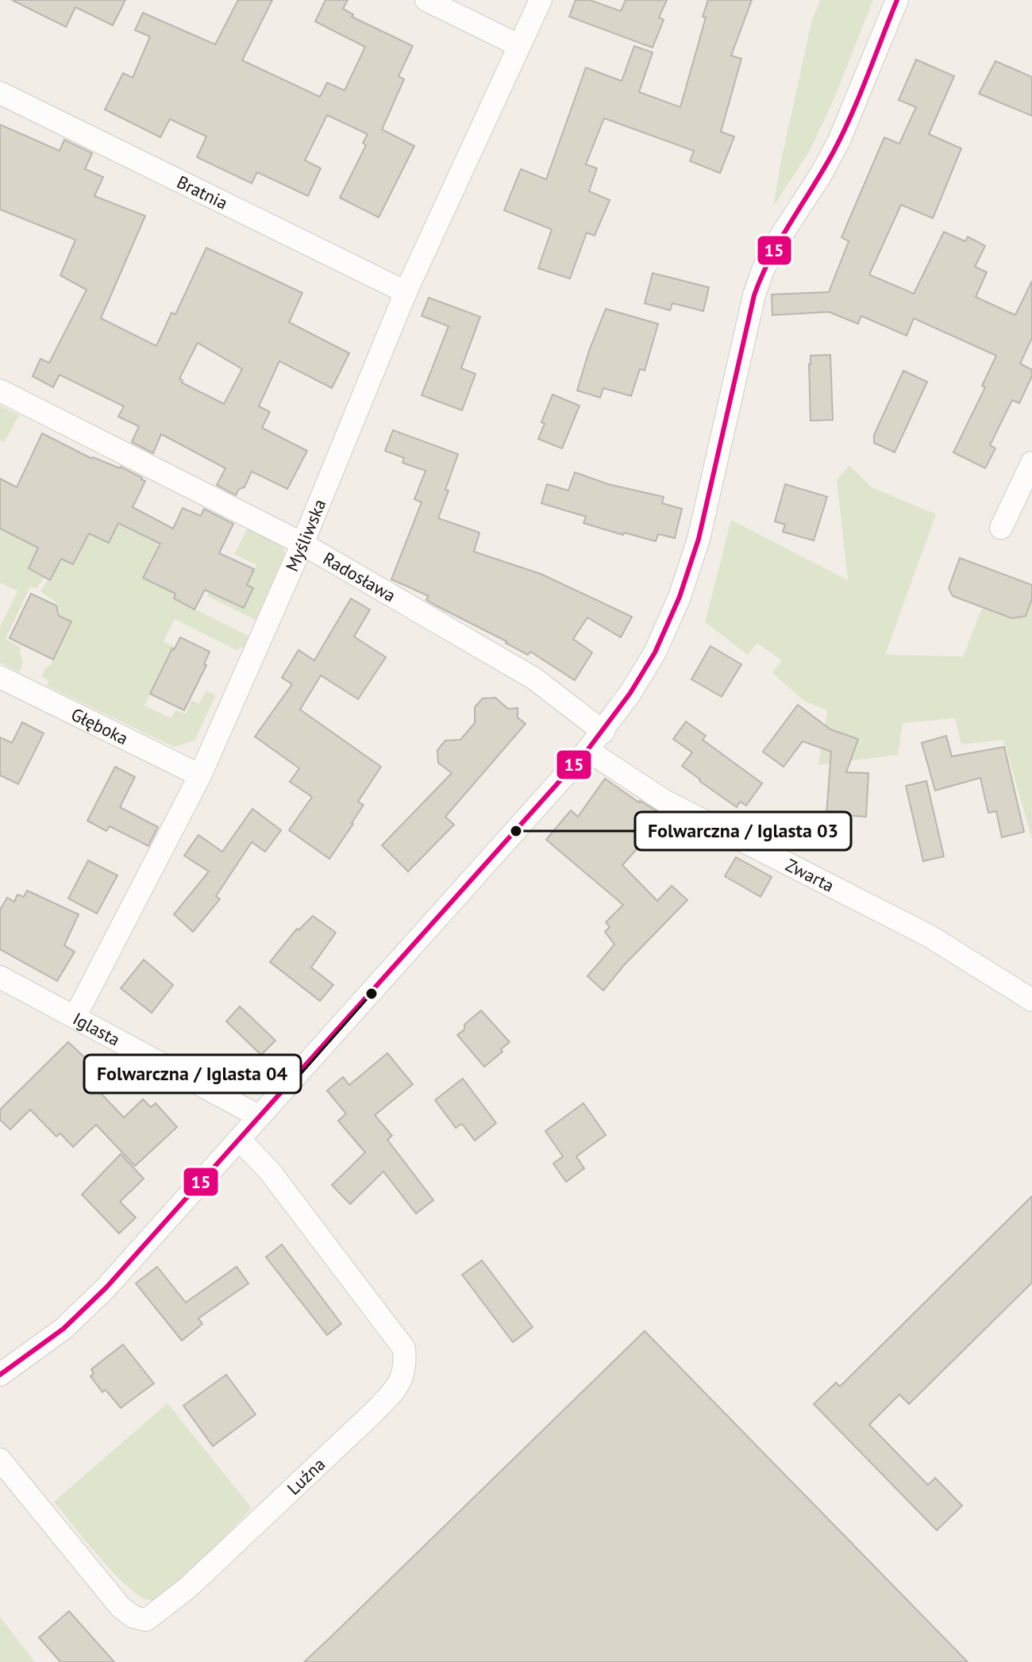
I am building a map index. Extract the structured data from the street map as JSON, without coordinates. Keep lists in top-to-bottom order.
{
  "streets": {
    "street": [
      "Bratnia",
      "Myśliwska",
      "Radosława",
      "Głęboka",
      "Zwarta",
      "Iglasta",
      "Luźna"
    ]
  },
  "crossings": [
    ["Bratnia", "Myśliwska"],
    ["Myśliwska", "Radosława"],
    ["Myśliwska", "Głęboka"],
    ["Myśliwska", "Iglasta"]
  ],
  "places": ["Folwarczna / Iglasta 03", "Folwarczna / Iglasta 04"],
  "lines": ["transit line 15"]
}
